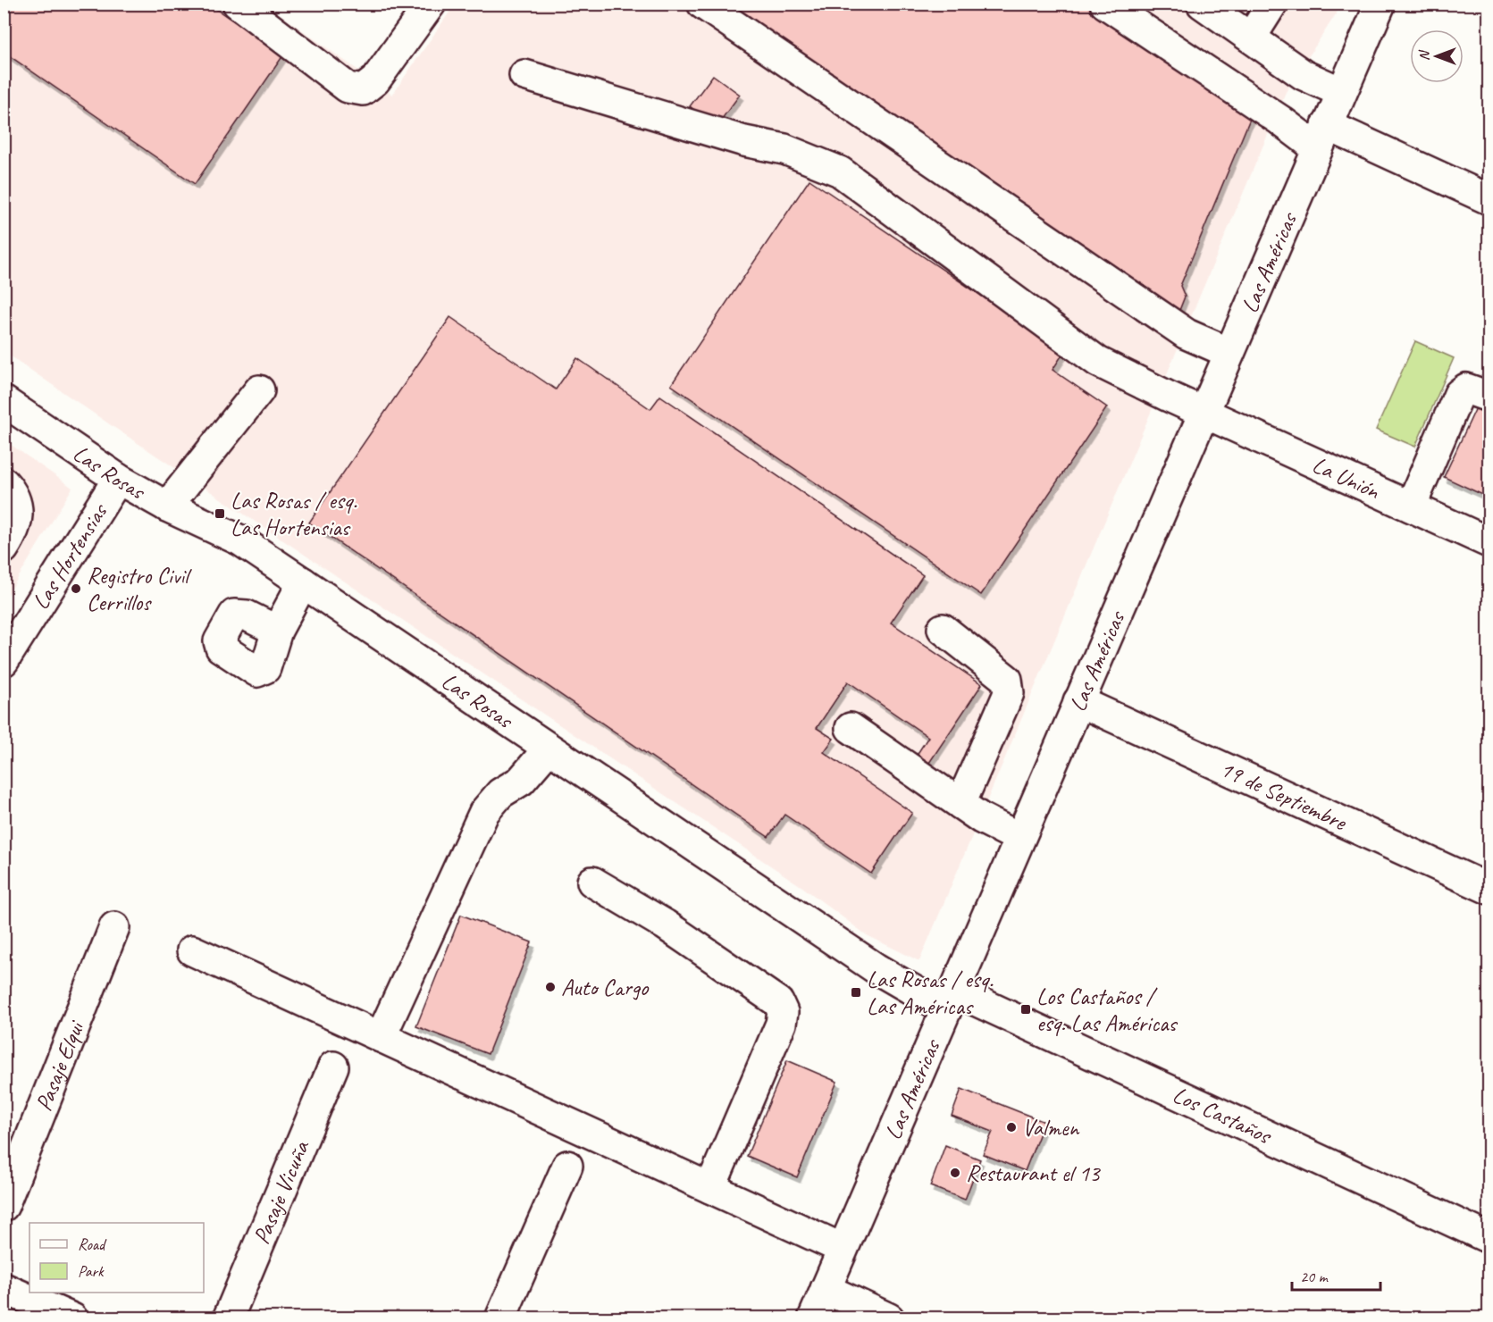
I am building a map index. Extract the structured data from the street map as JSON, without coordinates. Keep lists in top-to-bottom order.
{
  "streets": {
    "street": [
      "Las Américas",
      "Las Rosas",
      "La Unión",
      "Las Hortensias",
      "19 de Septiembre",
      "Pasaje Elqui",
      "Los Castaños",
      "Pasaje Vicuña"
    ]
  },
  "crossings": [
    ["Las Américas", "Las Rosas"],
    ["Las Américas", "La Unión"],
    ["Las Américas", "19 de Septiembre"],
    ["Las Américas", "Los Castaños"],
    ["Las Rosas", "Las Hortensias"],
    ["Las Rosas", "Los Castaños"]
  ],
  "places": {
    "transit": ["Las Rosas / esq. Las Hortensias", "Las Rosas / esq. Las Américas", "Los Castaños / esq. Las Américas"],
    "other": [
      "Registro Civil Cerrillos",
      "Auto Cargo",
      "Valmen",
      "Restaurant el 13"
    ]
  },
  "legend": ["Road", "Park"],
  "scale_bar": "20 m",
  "north": "left"
}
